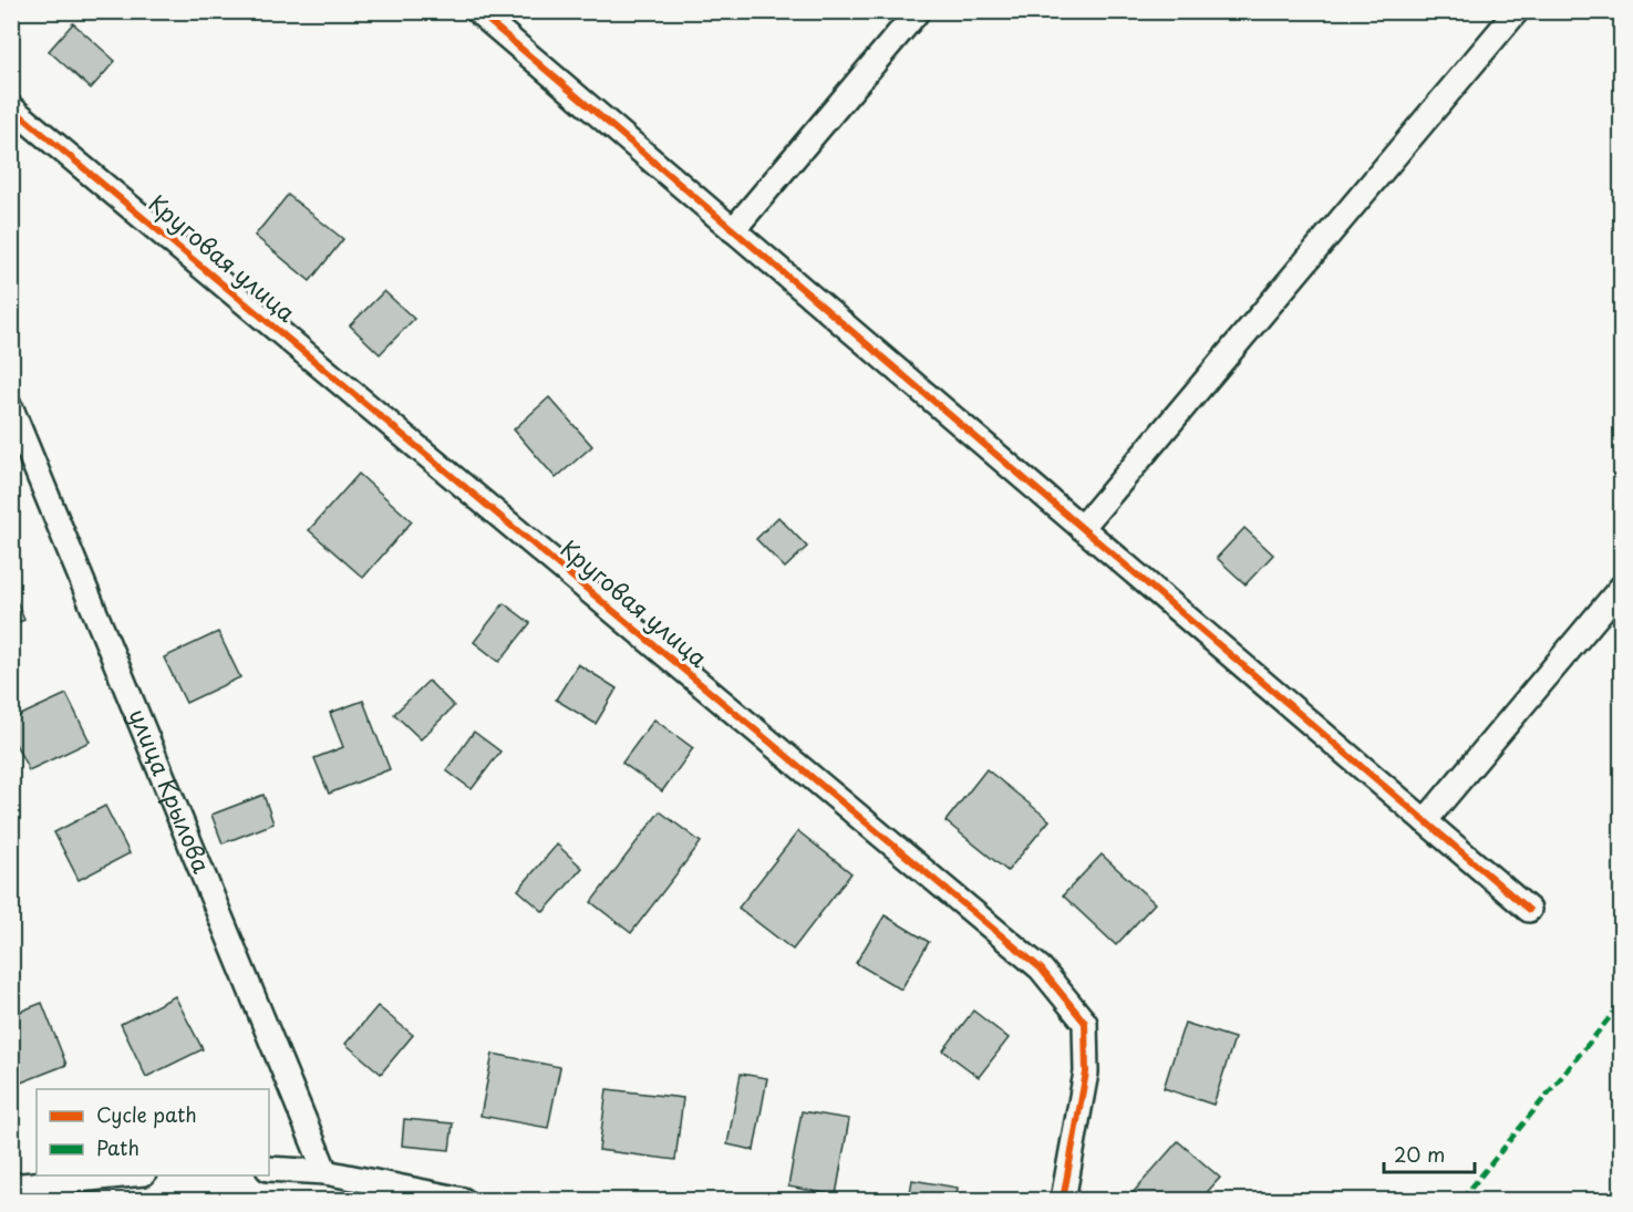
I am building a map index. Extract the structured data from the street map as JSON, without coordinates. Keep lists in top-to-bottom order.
{
  "streets": {
    "street": ["Круговая улица", "улица Крылова"]
  },
  "legend": ["Cycle path", "Path"],
  "scale_bar": "20 m"
}
